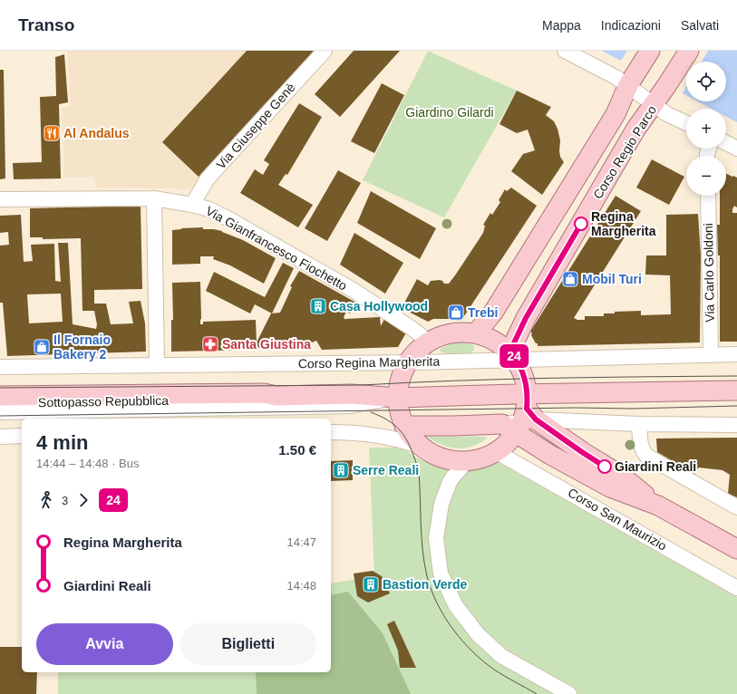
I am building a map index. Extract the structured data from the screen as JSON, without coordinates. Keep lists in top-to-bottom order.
{
  "streets": {
    "main road": [
      "Corso Regio Parco",
      "Corso Regina Margherita",
      "Sottopasso Repubblica",
      "Corso San Maurizio"
    ],
    "street": ["Via Giuseppe Genè", "Via Gianfrancesco Fiochetto", "Via Carlo Goldoni"]
  },
  "crossings": [
    ["Via Giuseppe Genè", "Via Gianfrancesco Fiochetto"],
    ["Corso Regio Parco", "Corso Regina Margherita"],
    ["Via Carlo Goldoni", "Corso Regina Margherita"],
    ["Corso Regina Margherita", "Sottopasso Repubblica"],
    ["Corso Regina Margherita", "Corso San Maurizio"]
  ],
  "parks": ["Giardino Gilardi"],
  "places": {
    "restaurant": ["Al Andalus"],
    "other": ["Regina Margherita", "Giardini Reali"],
    "shop": ["Mobil Turi", "Trebi", "Il Fornaio Bakery 2"],
    "building": ["Casa Hollywood", "Serre Reali", "Bastion Verde"],
    "pharmacy": ["Santa Giustina"]
  },
  "lines": ["bus line 24"],
  "page": {
    "header": "Transo",
    "nav": ["Mappa", "Indicazioni", "Salvati"],
    "on_map": "24",
    "map_buttons": ["+", "−"],
    "heading": ["4 min", "14:44 – 14:48 · Bus", "1.50 €"],
    "legs": ["3", "24"],
    "list": [
      {
        "name": "Regina Margherita",
        "value": "14:47"
      },
      {
        "name": "Giardini Reali",
        "value": "14:48"
      }
    ],
    "buttons": ["Avvia", "Biglietti"]
  }
}
